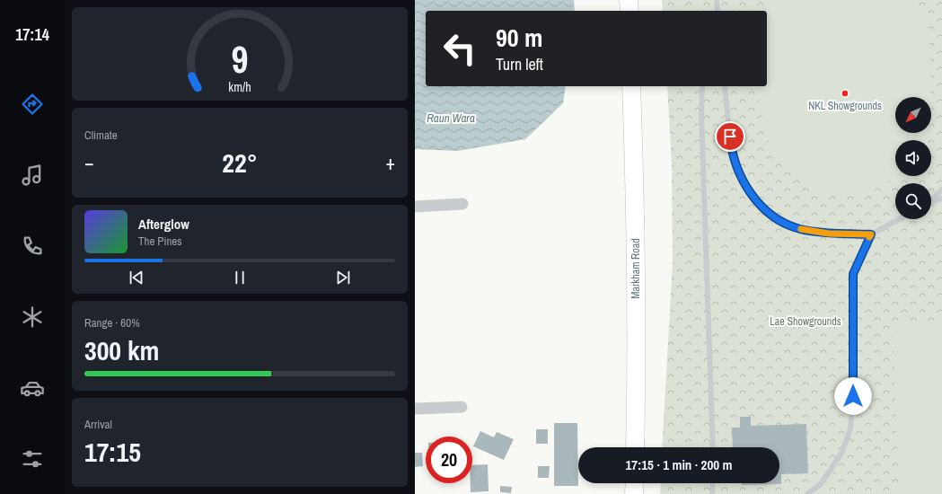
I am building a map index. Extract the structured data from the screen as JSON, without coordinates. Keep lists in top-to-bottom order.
{
  "streets": {
    "main road": ["Markham Road"]
  },
  "water": ["Raun Wara"],
  "parks": ["Lae Showgrounds"],
  "places": ["NKL Showgrounds"],
  "north": "bottom left",
  "page": {
    "tabs": "17:14",
    "turn": ["90 m", "Turn left"],
    "tile": [
      "Climate",
      ["Range · 60%", "300 km"],
      ["Arrival", "17:15"]
    ],
    "heat": ["−", "22°", "+"],
    "song": ["Afterglow", "The Pines"],
    "limit": "20",
    "trip": "17:15 · 1 min · 200 m",
    "gauge": ["9", "km/h"]
  }
}
